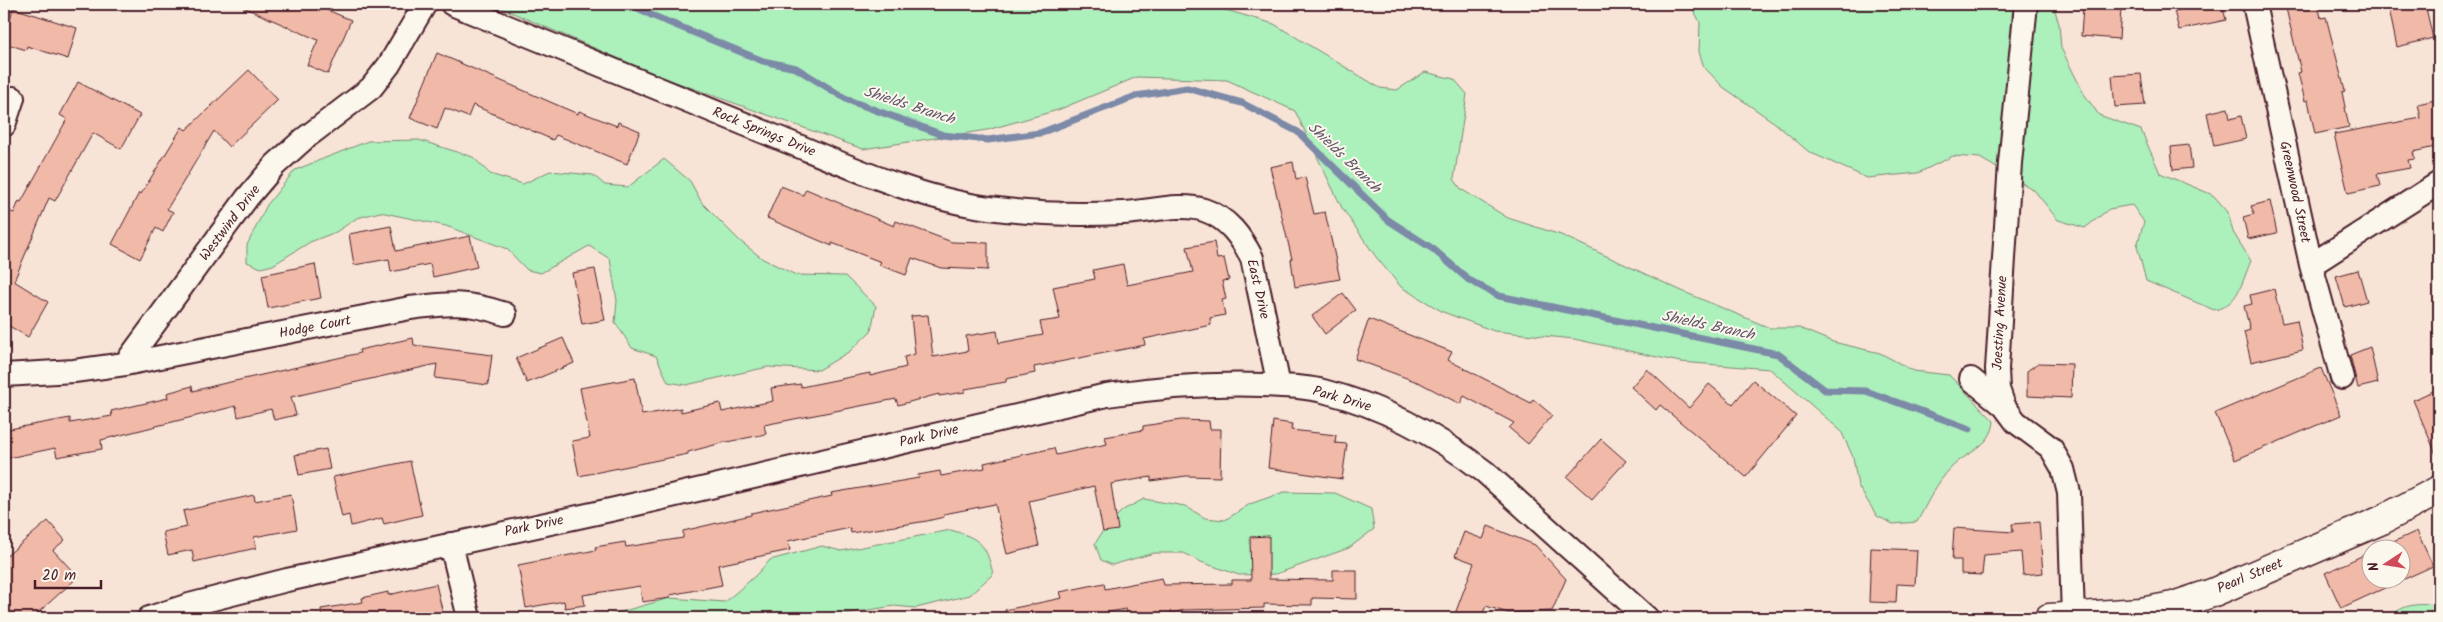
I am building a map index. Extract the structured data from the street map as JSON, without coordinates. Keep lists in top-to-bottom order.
{
  "streets": {
    "street": [
      "Rock Springs Drive",
      "Greenwood Street",
      "Westwind Drive",
      "East Drive",
      "Joesting Avenue",
      "Hodge Court",
      "Park Drive",
      "Pearl Street"
    ]
  },
  "crossings": [
    ["Rock Springs Drive", "East Drive"],
    ["Westwind Drive", "Hodge Court"],
    ["East Drive", "Park Drive"],
    ["Joesting Avenue", "Pearl Street"]
  ],
  "water": ["Shields Branch"],
  "scale_bar": "20 m",
  "north": "left"
}
